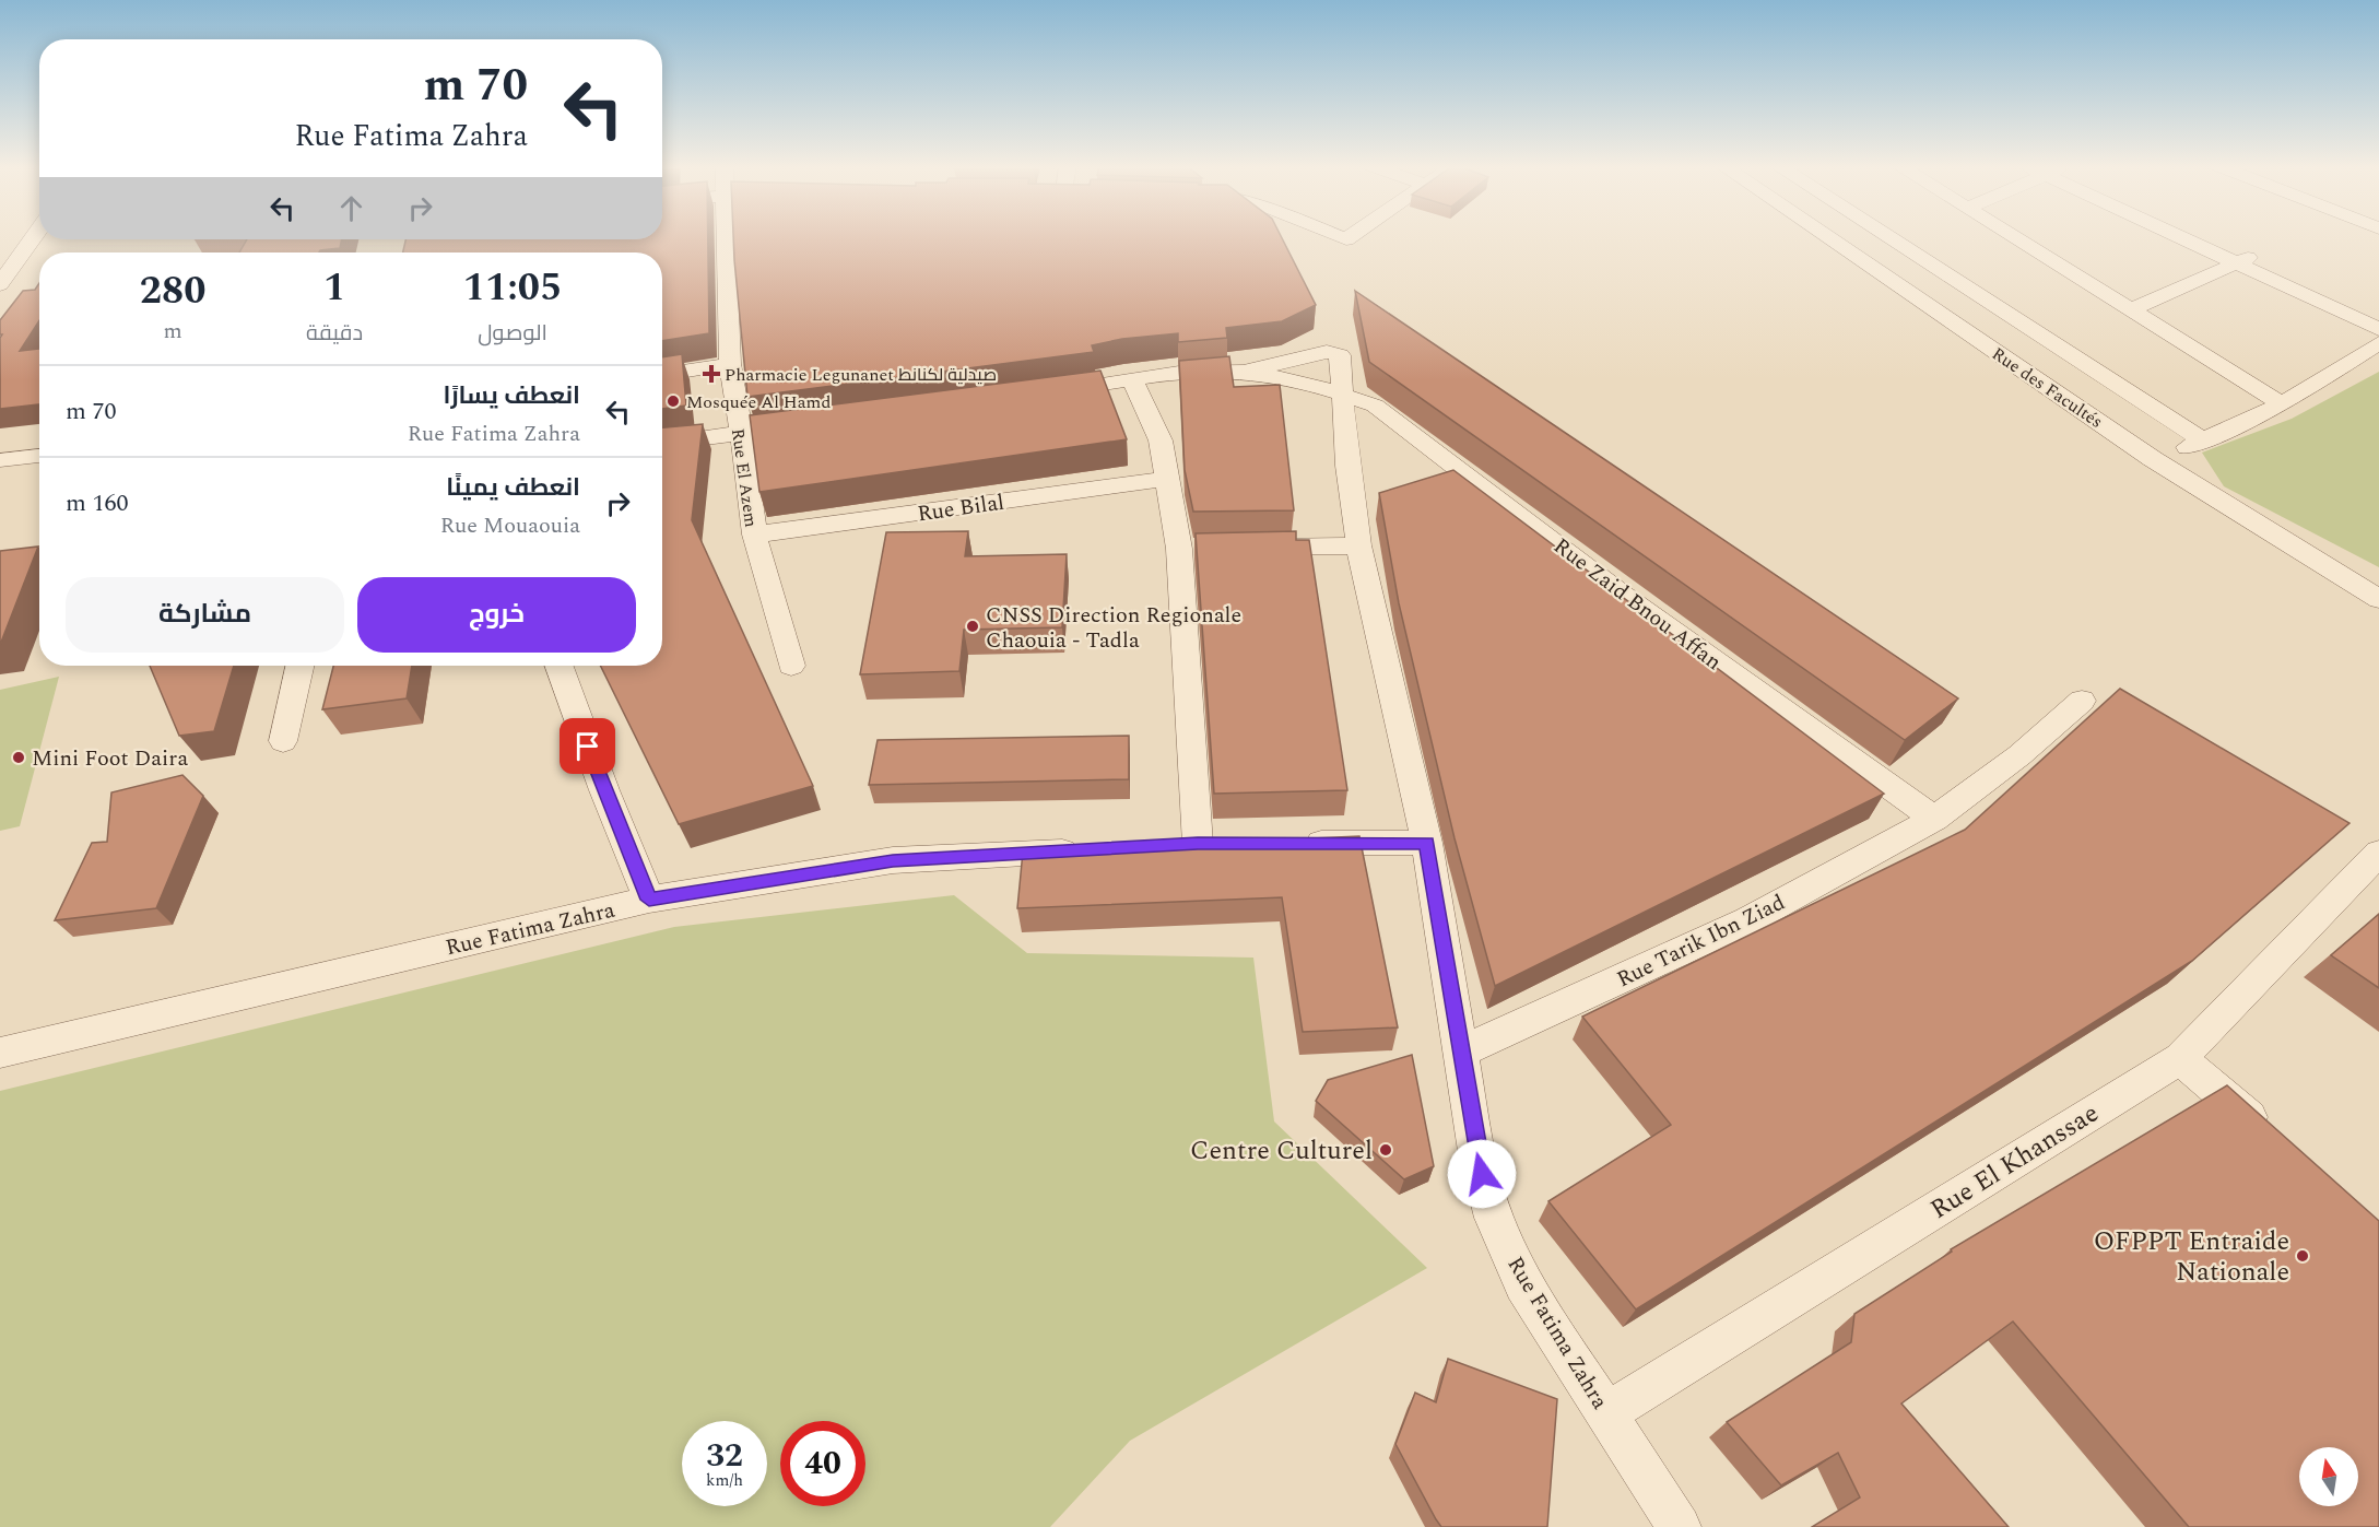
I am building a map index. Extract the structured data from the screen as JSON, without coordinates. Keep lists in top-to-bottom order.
{
  "streets": {
    "street": [
      "Rue des Facultés",
      "Rue El Azem",
      "Rue Bilal",
      "Rue Zaid Bnou Affan",
      "Rue Fatima Zahra",
      "Rue Tarik Ibn Ziad",
      "Rue El Khanssae"
    ]
  },
  "crossings": [
    ["Rue El Azem", "Rue Bilal"],
    ["Rue Zaid Bnou Affan", "Rue Fatima Zahra"],
    ["Rue Zaid Bnou Affan", "Rue Tarik Ibn Ziad"],
    ["Rue Fatima Zahra", "Rue Tarik Ibn Ziad"],
    ["Rue Fatima Zahra", "Rue El Khanssae"]
  ],
  "places": {
    "health": ["Pharmacie Legunanet صيدلية لكنانط"],
    "other": [
      "Mosquée Al Hamd",
      "CNSS Direction Regionale Chaouia - Tadla",
      "Mini Foot Daira",
      "Centre Culturel",
      "OFPPT Entraide Nationale"
    ]
  },
  "north": "top",
  "page": {
    "turn": ["70 m", "Rue Fatima Zahra"],
    "eta": [
      "11:05",
      "الوصول",
      "1",
      "دقيقة",
      "280",
      "m"
    ],
    "list": [
      {
        "name": "انعطف يسارًا",
        "note": "Rue Fatima Zahra",
        "value": "70 m"
      },
      {
        "name": "انعطف يمينًا",
        "note": "Rue Mouaouia",
        "value": "160 m"
      }
    ],
    "buttons": ["خروج", "مشاركة"],
    "speed": "32 km/h",
    "limit": "40"
  }
}
